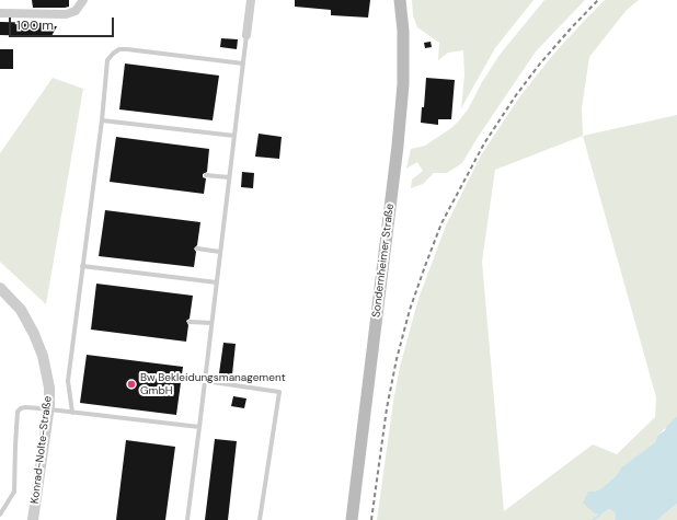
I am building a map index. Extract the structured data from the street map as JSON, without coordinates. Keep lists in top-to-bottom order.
{
  "streets": {
    "main road": ["Sondernheimer Straße"],
    "street": ["Konrad-Nolte-Straße"]
  },
  "places": ["Bw Bekleidungsmanagement GmbH"],
  "scale_bar": "100 m"
}
